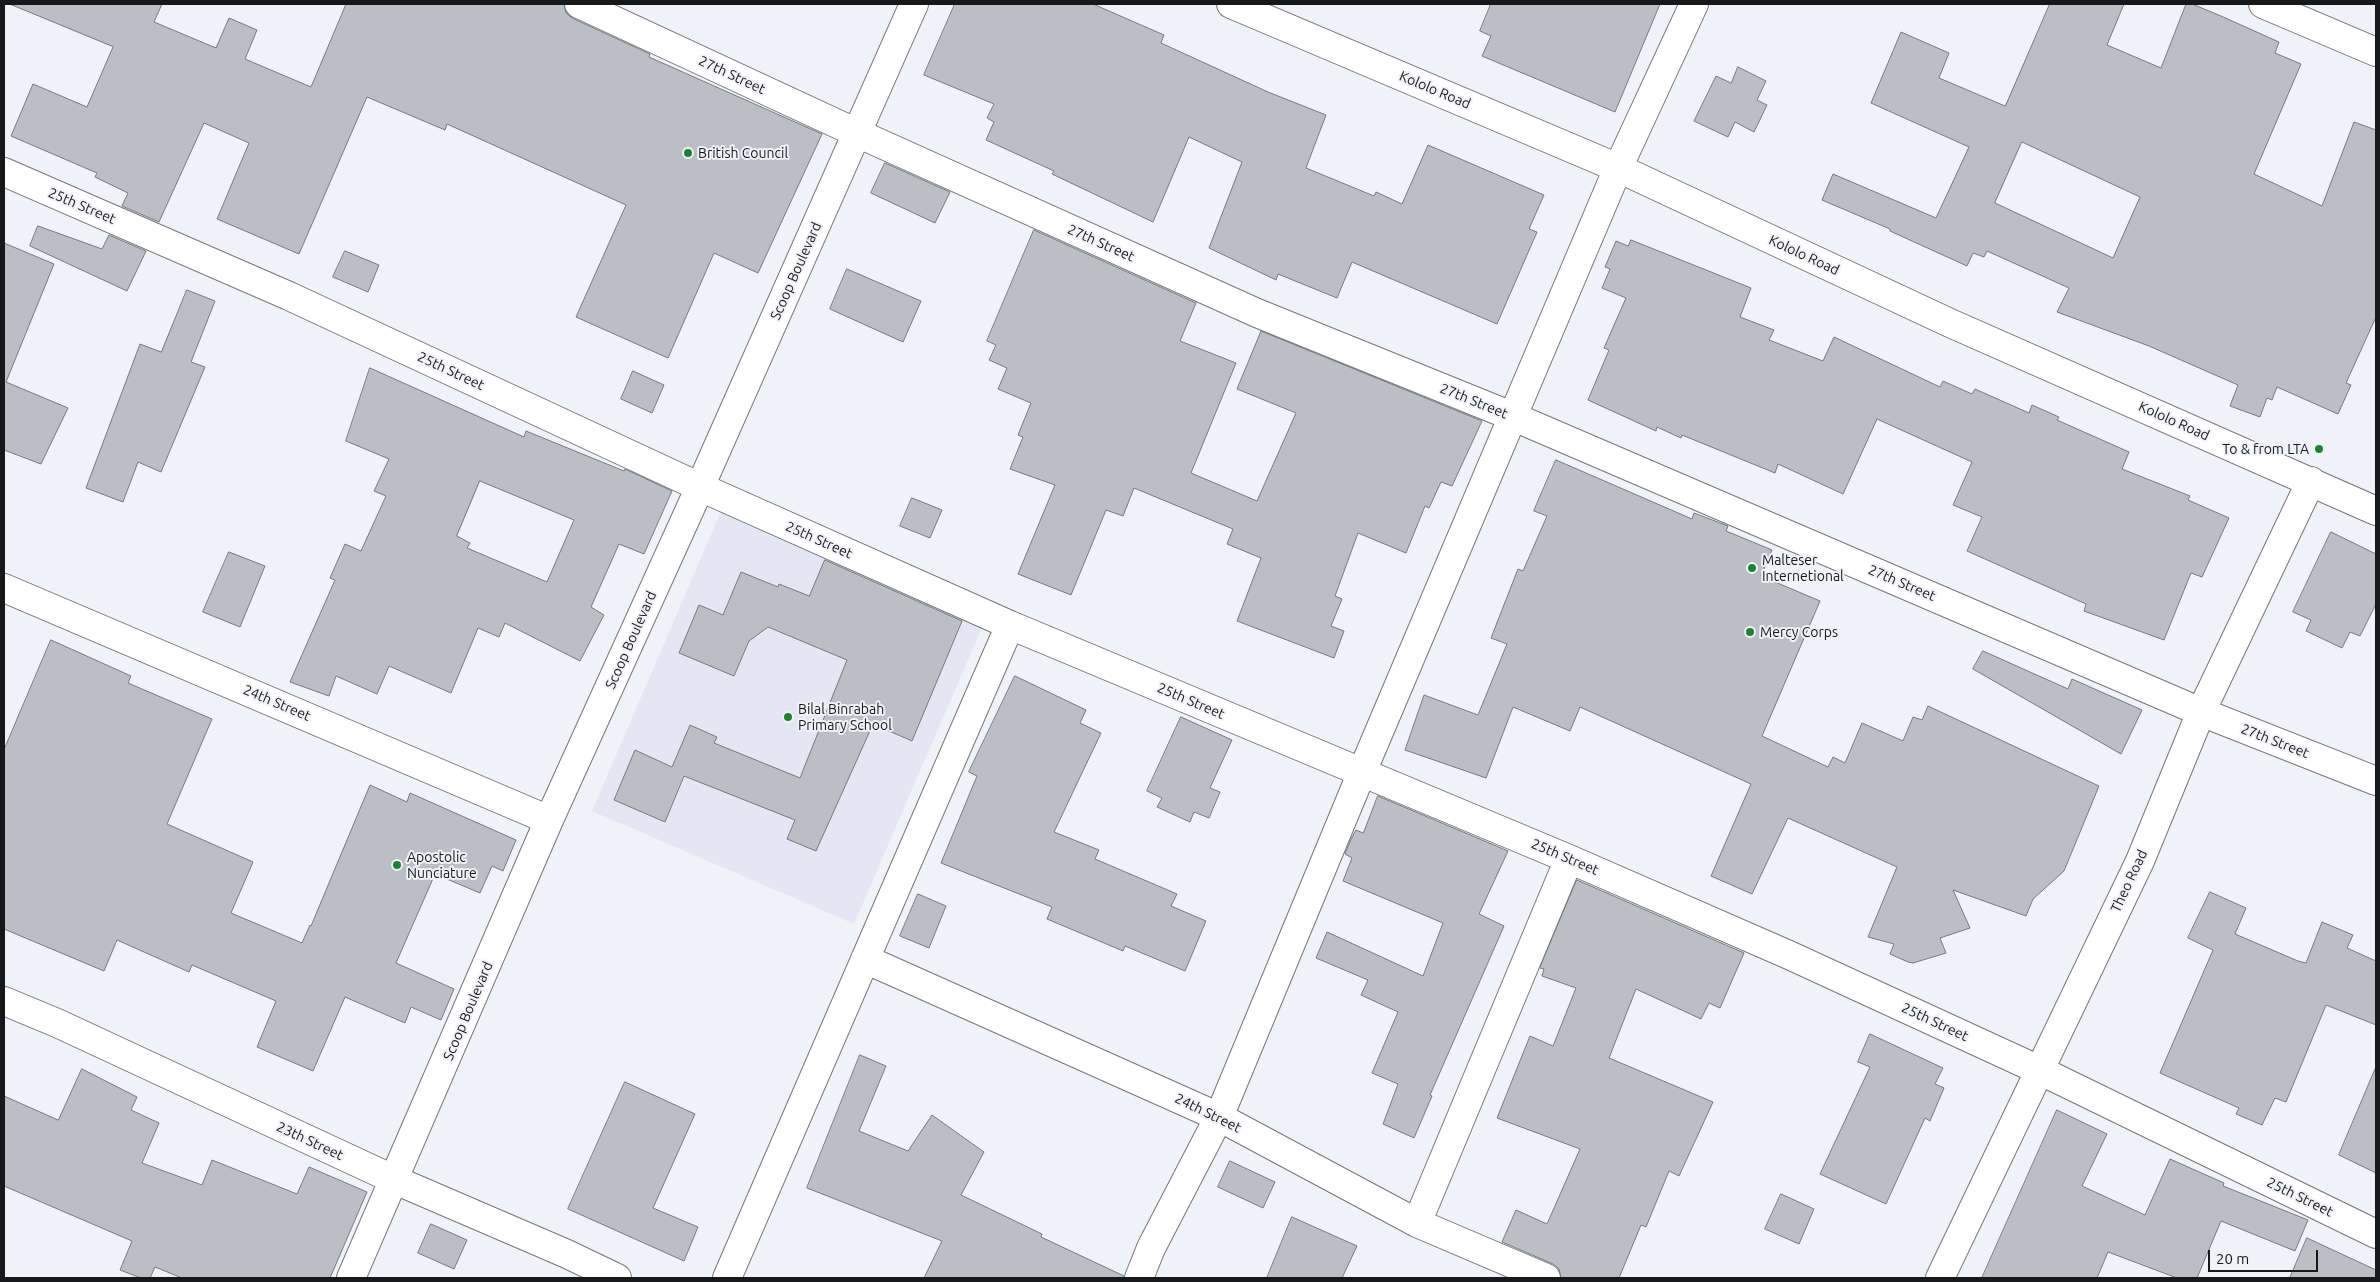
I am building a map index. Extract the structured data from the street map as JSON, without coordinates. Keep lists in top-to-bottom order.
{
  "streets": {
    "street": [
      "27th Street",
      "Kololo Road",
      "25th Street",
      "Scoop Boulevard",
      "24th Street",
      "Theo Road",
      "23th Street"
    ]
  },
  "crossings": [
    ["27th Street", "Scoop Boulevard"],
    ["27th Street", "Theo Road"],
    ["Kololo Road", "Theo Road"],
    ["25th Street", "Scoop Boulevard"],
    ["25th Street", "Theo Road"],
    ["Scoop Boulevard", "24th Street"],
    ["Scoop Boulevard", "23th Street"]
  ],
  "places": [
    "British Council",
    "To & from LTA",
    "Malteser Internetional",
    "Mercy Corps",
    "Bilal Binrabah Primary School",
    "Apostolic Nunciature"
  ],
  "scale_bar": "20 m"
}
